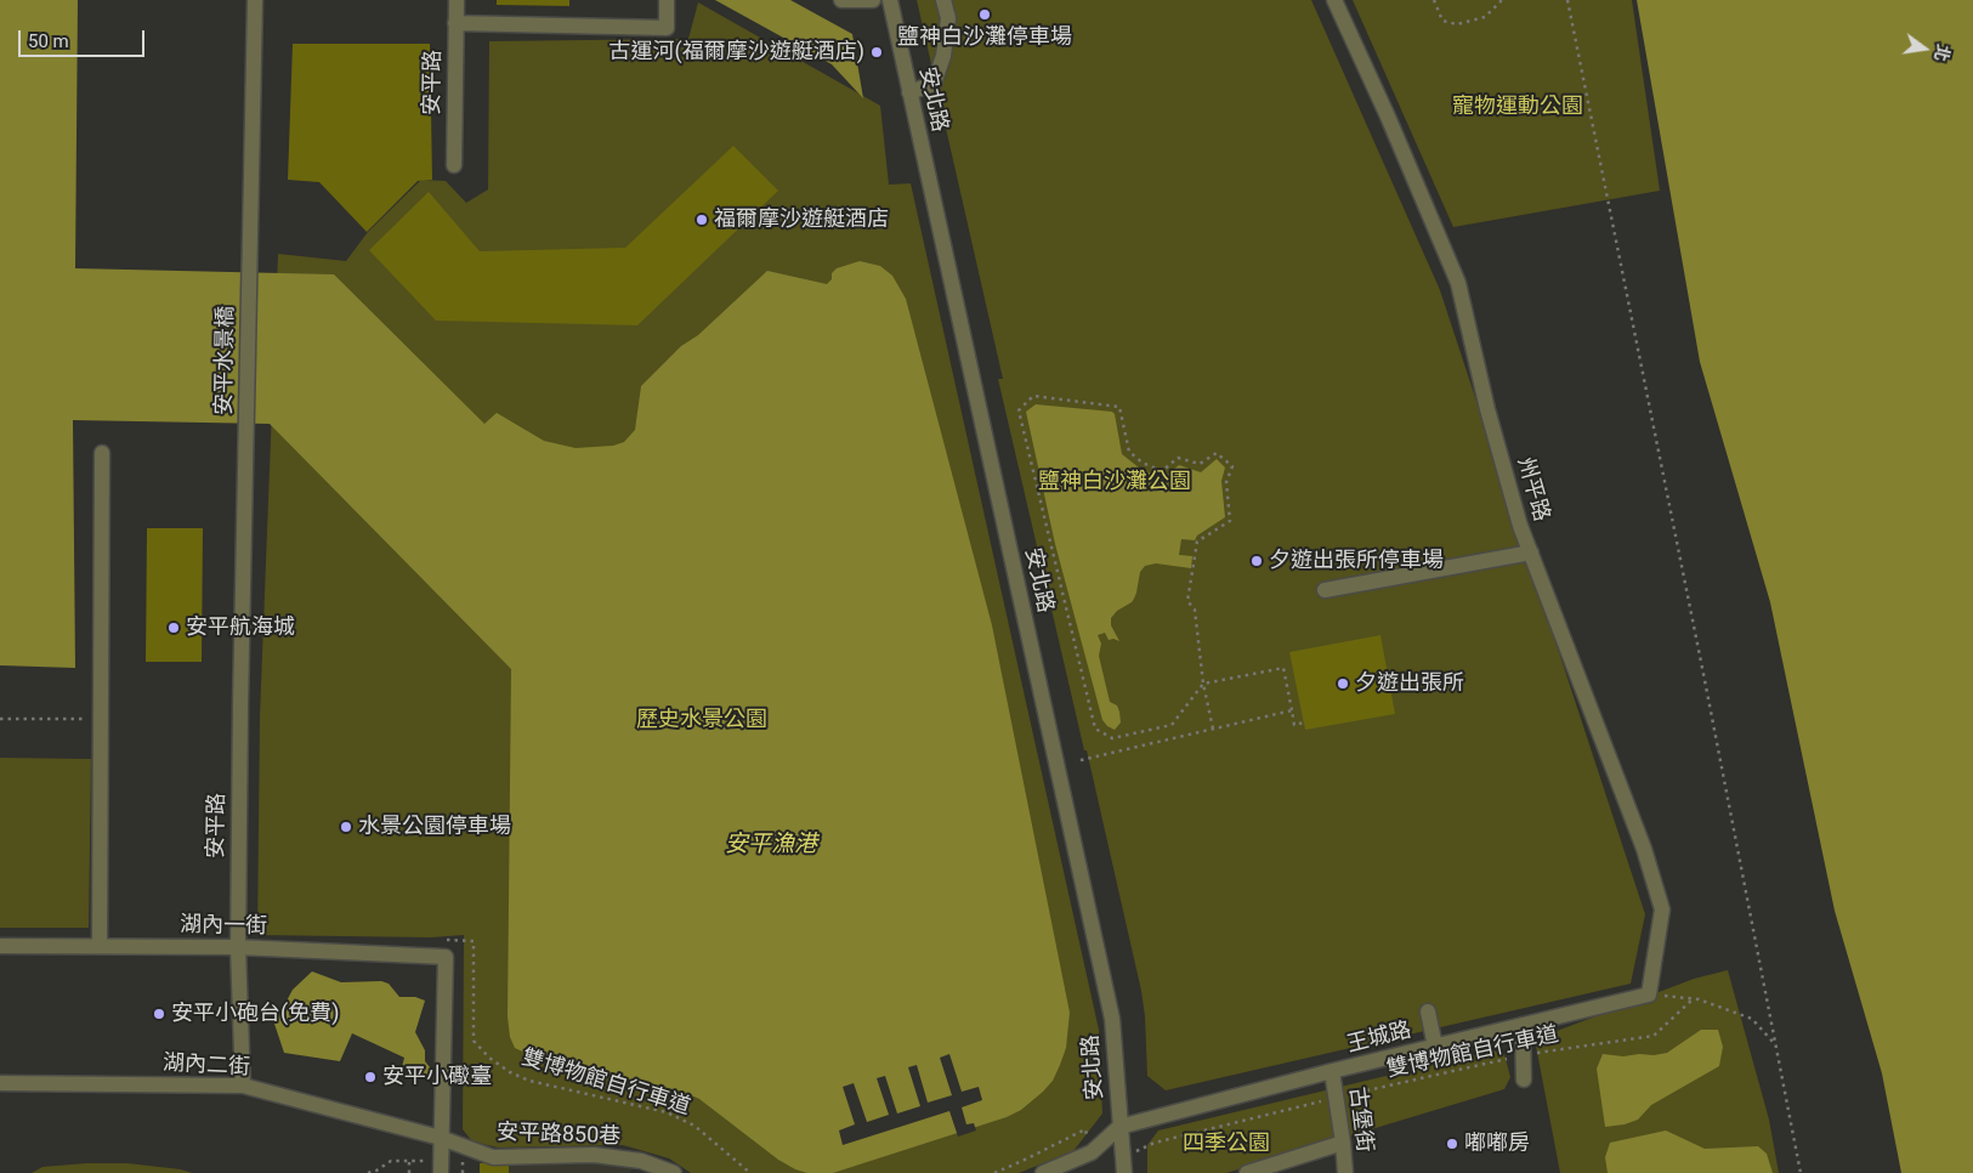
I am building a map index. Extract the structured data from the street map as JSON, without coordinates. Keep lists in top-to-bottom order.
{
  "streets": {
    "street": [
      "安平路",
      "安北路",
      "安平水景橋",
      "州平路",
      "湖內一街",
      "王城路",
      "湖內二街",
      "古堡街",
      "安平路850巷"
    ],
    "path": ["雙博物館自行車道"]
  },
  "crossings": [
    ["安平路", "安平水景橋"],
    ["安平路", "湖內一街"],
    ["安平路", "湖內二街"],
    ["安北路", "王城路"],
    ["安北路", "雙博物館自行車道"],
    ["州平路", "王城路"],
    ["湖內一街", "湖內二街"],
    ["湖內一街", "安平路850巷"],
    ["王城路", "古堡街"],
    ["雙博物館自行車道", "古堡街"],
    ["湖內二街", "安平路850巷"]
  ],
  "water": ["安平漁港"],
  "parks": [
    "寵物運動公園",
    "鹽神白沙灘公園",
    "歷史水景公園",
    "四季公園"
  ],
  "places": [
    "鹽神白沙灘停車場",
    "古運河(福爾摩沙遊艇酒店)",
    "福爾摩沙遊艇酒店",
    "夕遊出張所停車場",
    "安平航海城",
    "夕遊出張所",
    "水景公園停車場",
    "安平小砲台(免費)",
    "安平小礮臺",
    "嘟嘟房"
  ],
  "scale_bar": "50 m",
  "north": "right"
}
